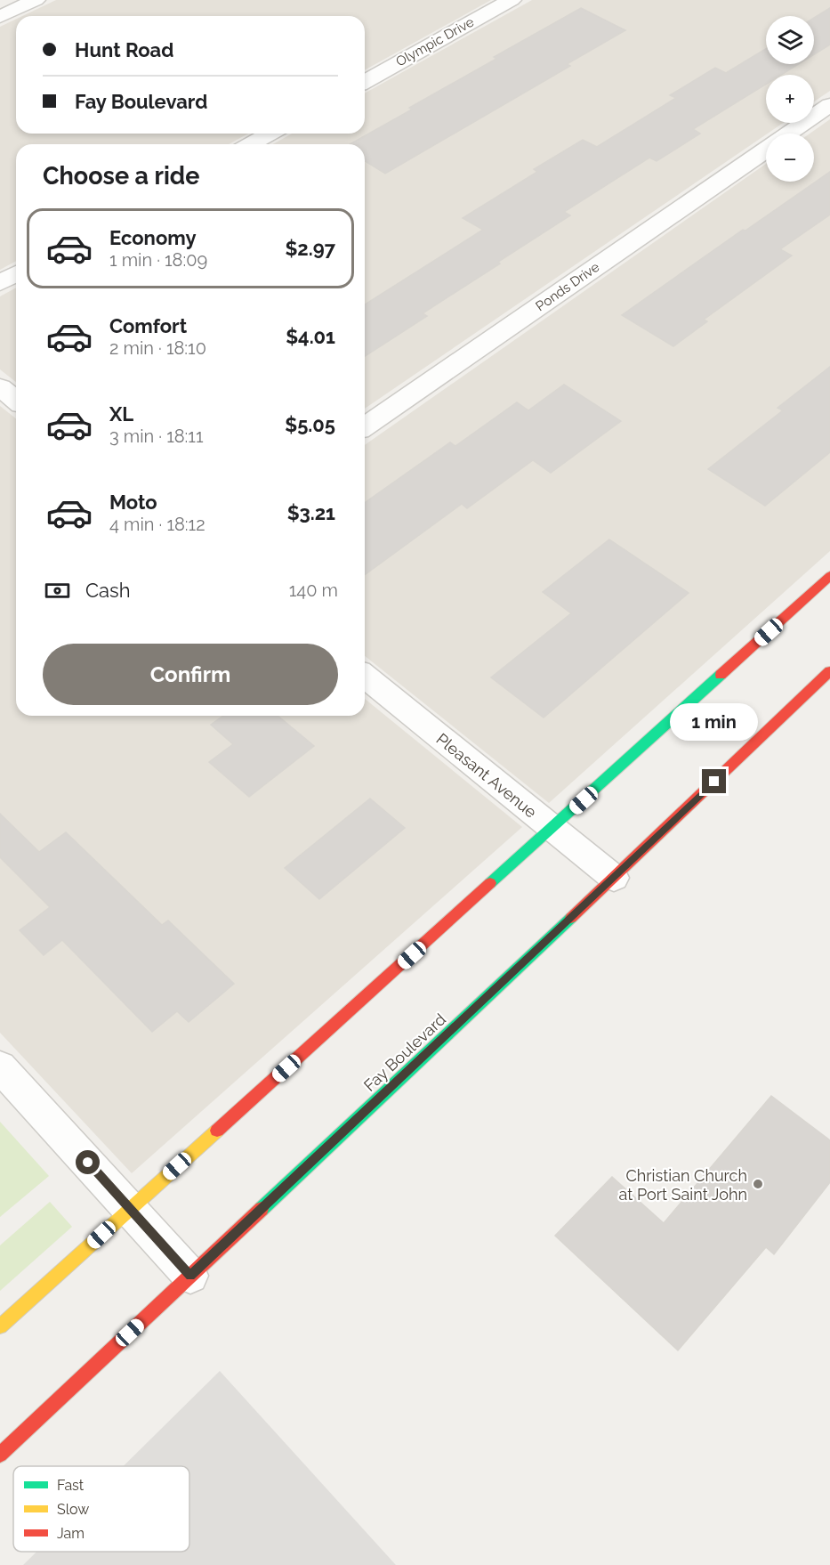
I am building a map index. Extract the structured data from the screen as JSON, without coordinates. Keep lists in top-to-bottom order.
{
  "streets": {
    "main road": ["Fay Boulevard"],
    "street": ["Olympic Drive", "Ponds Drive", "Pleasant Avenue"]
  },
  "crossings": [
    ["Pleasant Avenue", "Fay Boulevard"]
  ],
  "places": ["Christian Church at Port Saint John"],
  "legend": ["Fast", "Slow", "Jam"],
  "page": {
    "map_buttons": ["+", "−"],
    "banner": ["Hunt Road", "Fay Boulevard"],
    "heading": "Choose a ride",
    "list": [
      {
        "name": "Economy",
        "note": "1 min · 18:09",
        "value": "$2.97"
      },
      {
        "name": "Comfort",
        "note": "2 min · 18:10",
        "value": "$4.01"
      },
      {
        "name": "XL",
        "note": "3 min · 18:11",
        "value": "$5.05"
      },
      {
        "name": "Moto",
        "note": "4 min · 18:12",
        "value": "$3.21"
      }
    ],
    "pay": ["Cash", "140 m"],
    "buttons": "Confirm",
    "bubble": "1 min"
  }
}
